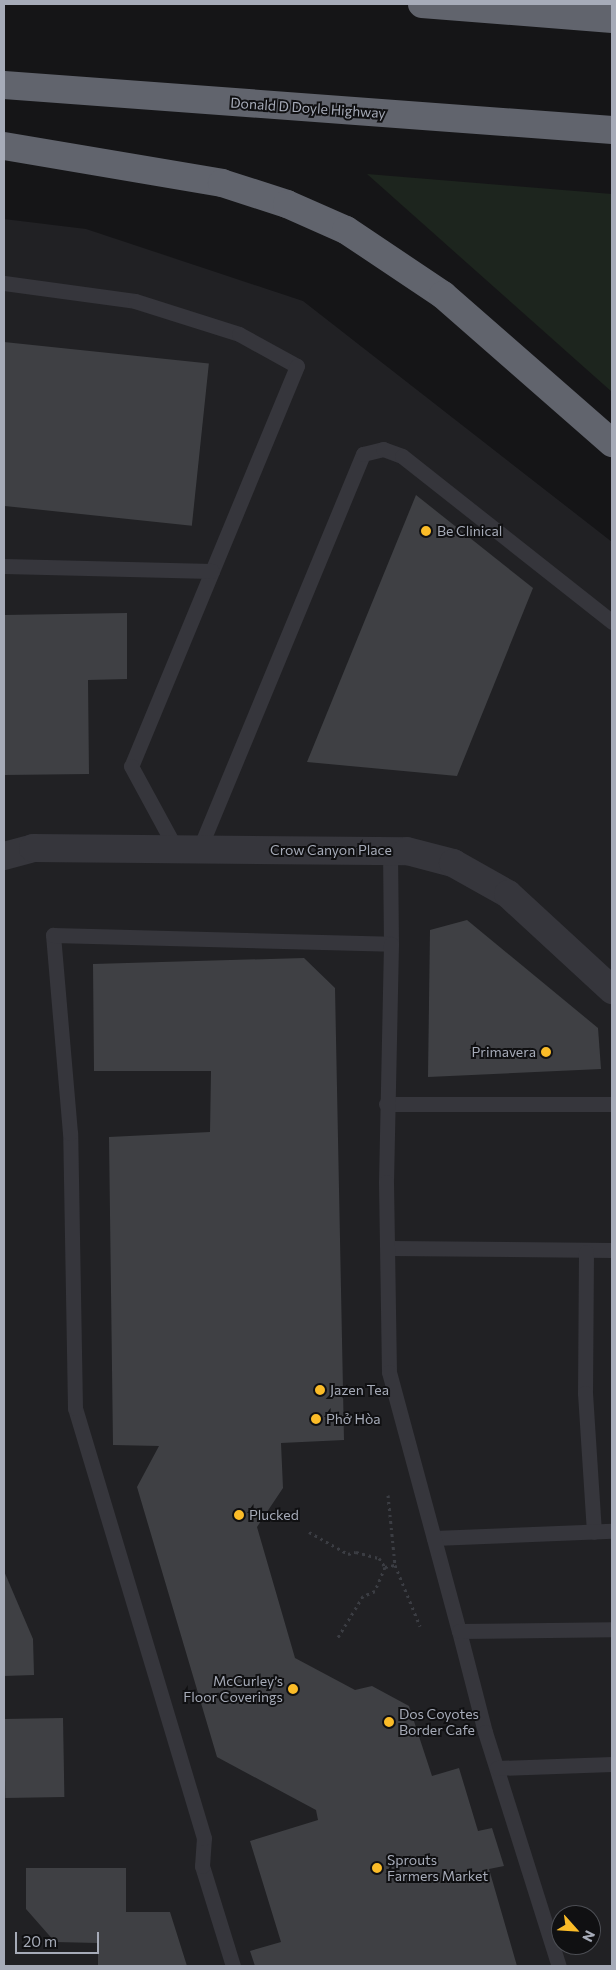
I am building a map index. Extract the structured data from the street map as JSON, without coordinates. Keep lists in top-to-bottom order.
{
  "streets": {
    "highway": ["Donald D Doyle Highway"],
    "street": ["Crow Canyon Place"]
  },
  "places": [
    "Be Clinical",
    "Primavera",
    "Jazen Tea",
    "Phở Hòa",
    "Plucked",
    "McCurley’s Floor Coverings",
    "Dos Coyotes Border Cafe",
    "Sprouts Farmers Market"
  ],
  "scale_bar": "20 m",
  "north": "bottom right"
}
